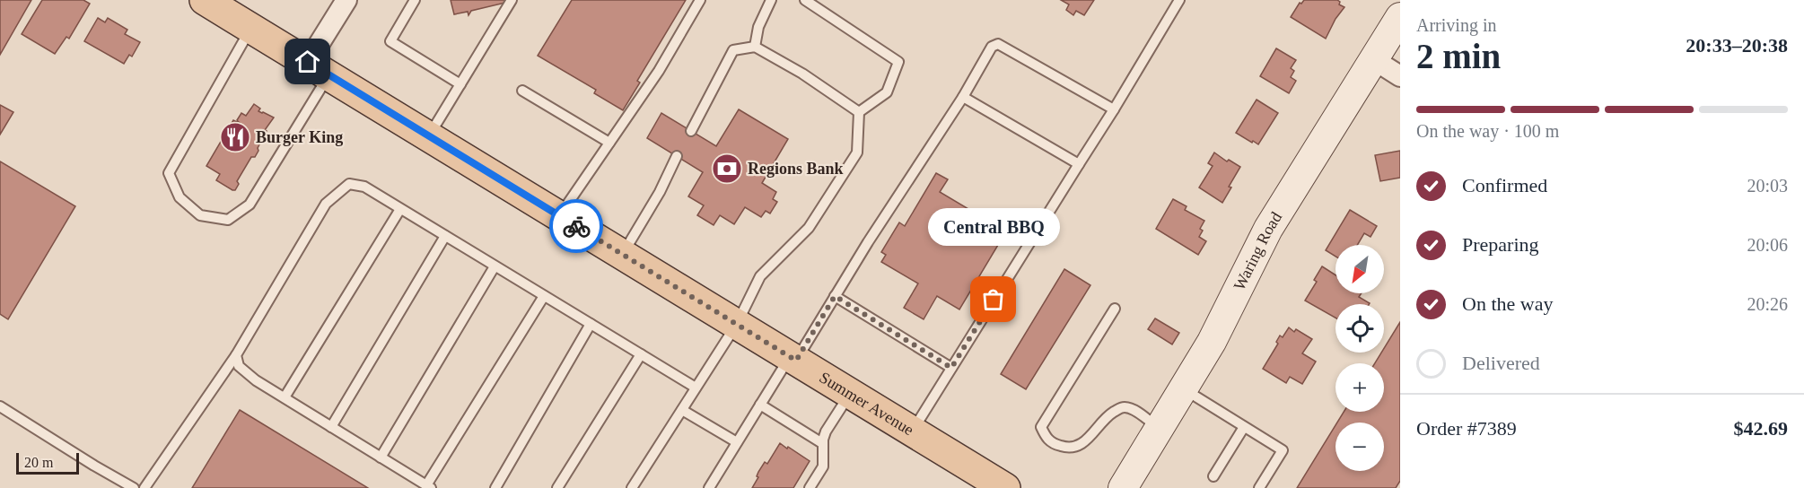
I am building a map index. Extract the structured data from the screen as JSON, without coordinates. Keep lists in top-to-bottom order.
{
  "streets": {
    "main road": ["Waring Road", "Summer Avenue"]
  },
  "places": {
    "restaurant": ["Burger King"],
    "bank": ["Regions Bank"],
    "other": ["Central BBQ"]
  },
  "scale_bar": "20 m",
  "north": "bottom left",
  "page": {
    "heading": ["2 min", "Arriving in", "20:33–20:38"],
    "panel": ["Order #7389", "$42.69"],
    "bar": "On the way · 100 m",
    "list": [
      ["Confirmed", "20:03"],
      ["Preparing", "20:06"],
      ["On the way", "20:26"],
      "Delivered"
    ],
    "bubble": "Central BBQ",
    "map_buttons": ["+", "−"],
    "scale": "20 m"
  }
}
